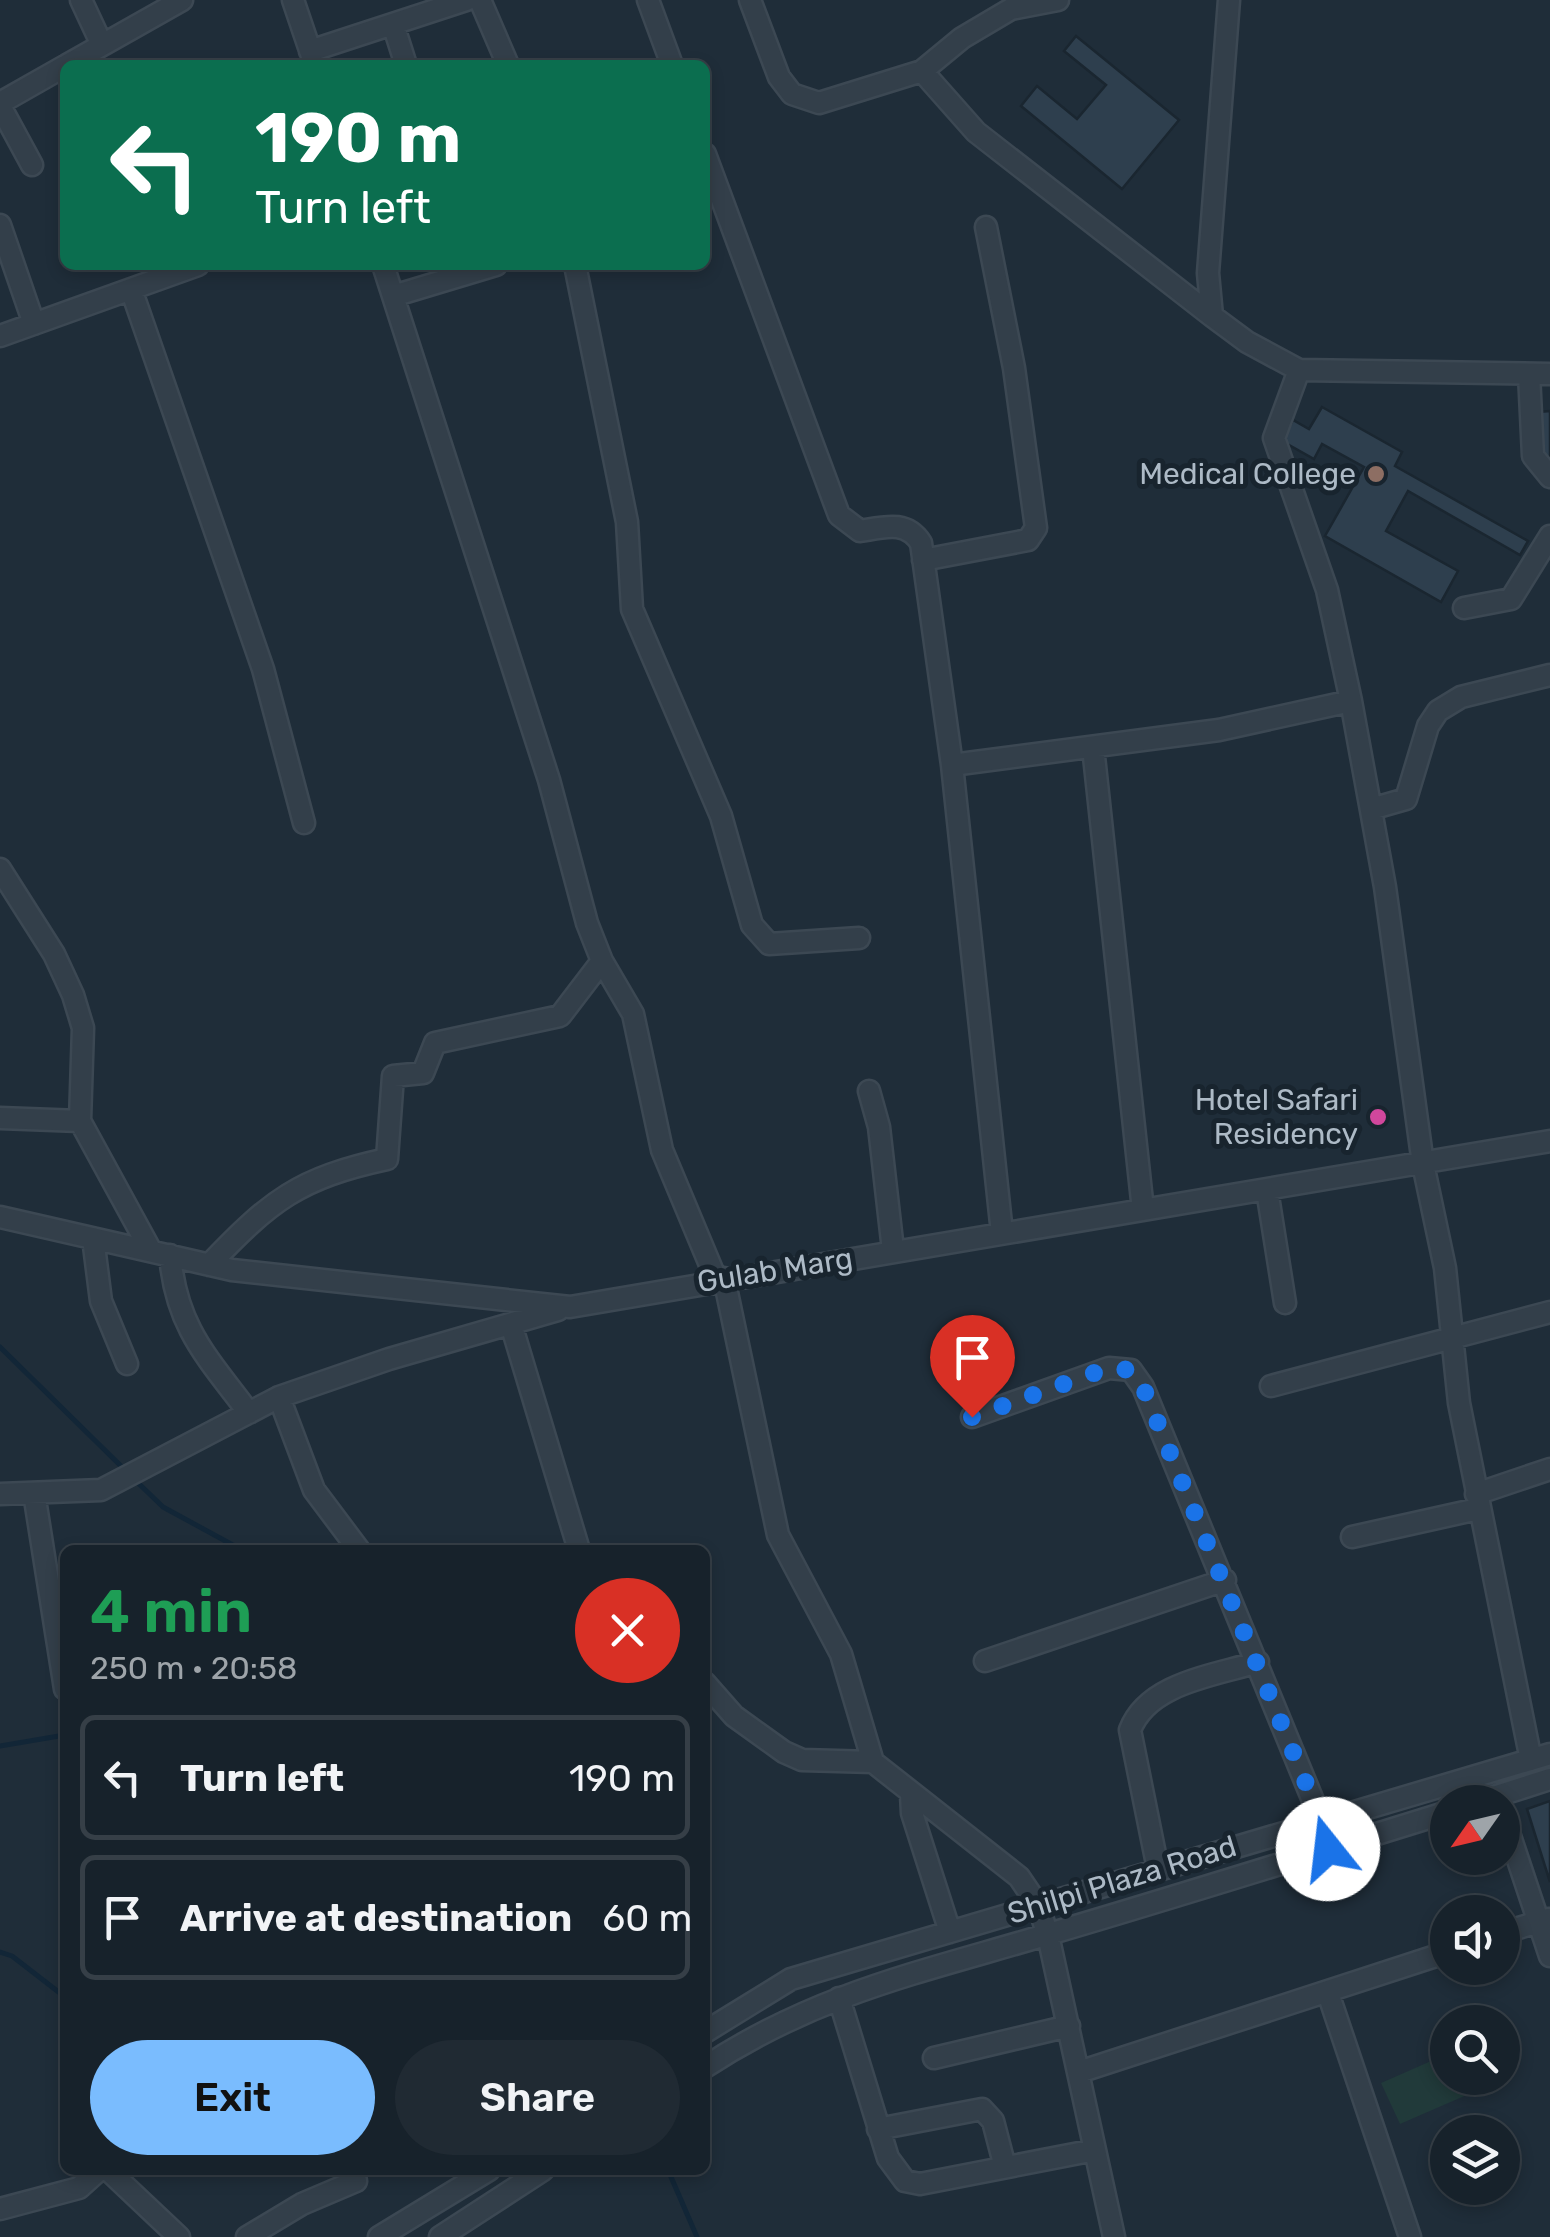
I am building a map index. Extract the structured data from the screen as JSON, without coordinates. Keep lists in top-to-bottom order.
{
  "streets": {
    "street": ["Gulab Marg", "Shilpi Plaza Road"]
  },
  "places": ["Medical College", "Hotel Safari Residency"],
  "north": "bottom left",
  "page": {
    "turn": ["190 m", "Turn left"],
    "heading": ["4 min", "250 m · 20:58"],
    "list": [
      {
        "name": "Turn left",
        "value": "190 m"
      },
      {
        "name": "Arrive at destination",
        "value": "60 m"
      }
    ],
    "buttons": ["Exit", "Share"]
  }
}
